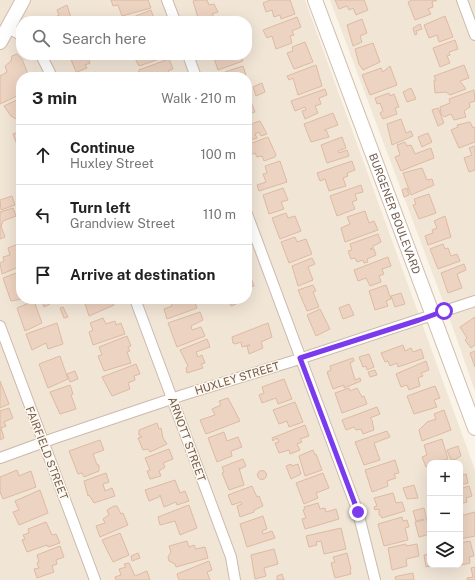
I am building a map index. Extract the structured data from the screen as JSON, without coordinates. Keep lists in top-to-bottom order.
{
  "streets": {
    "main road": ["BURGENER BOULEVARD"],
    "street": ["HUXLEY STREET", "ARNOTT STREET", "FAIRFIELD STREET"]
  },
  "crossings": [
    ["BURGENER BOULEVARD", "HUXLEY STREET"],
    ["HUXLEY STREET", "ARNOTT STREET"],
    ["HUXLEY STREET", "FAIRFIELD STREET"]
  ],
  "page": {
    "search": "Search here",
    "heading": ["3 min", "Walk · 210 m"],
    "list": [
      ["Continue", "Huxley Street", "100 m"],
      ["Turn left", "Grandview Street", "110 m"],
      "Arrive at destination"
    ],
    "map_buttons": ["+", "−"]
  }
}
